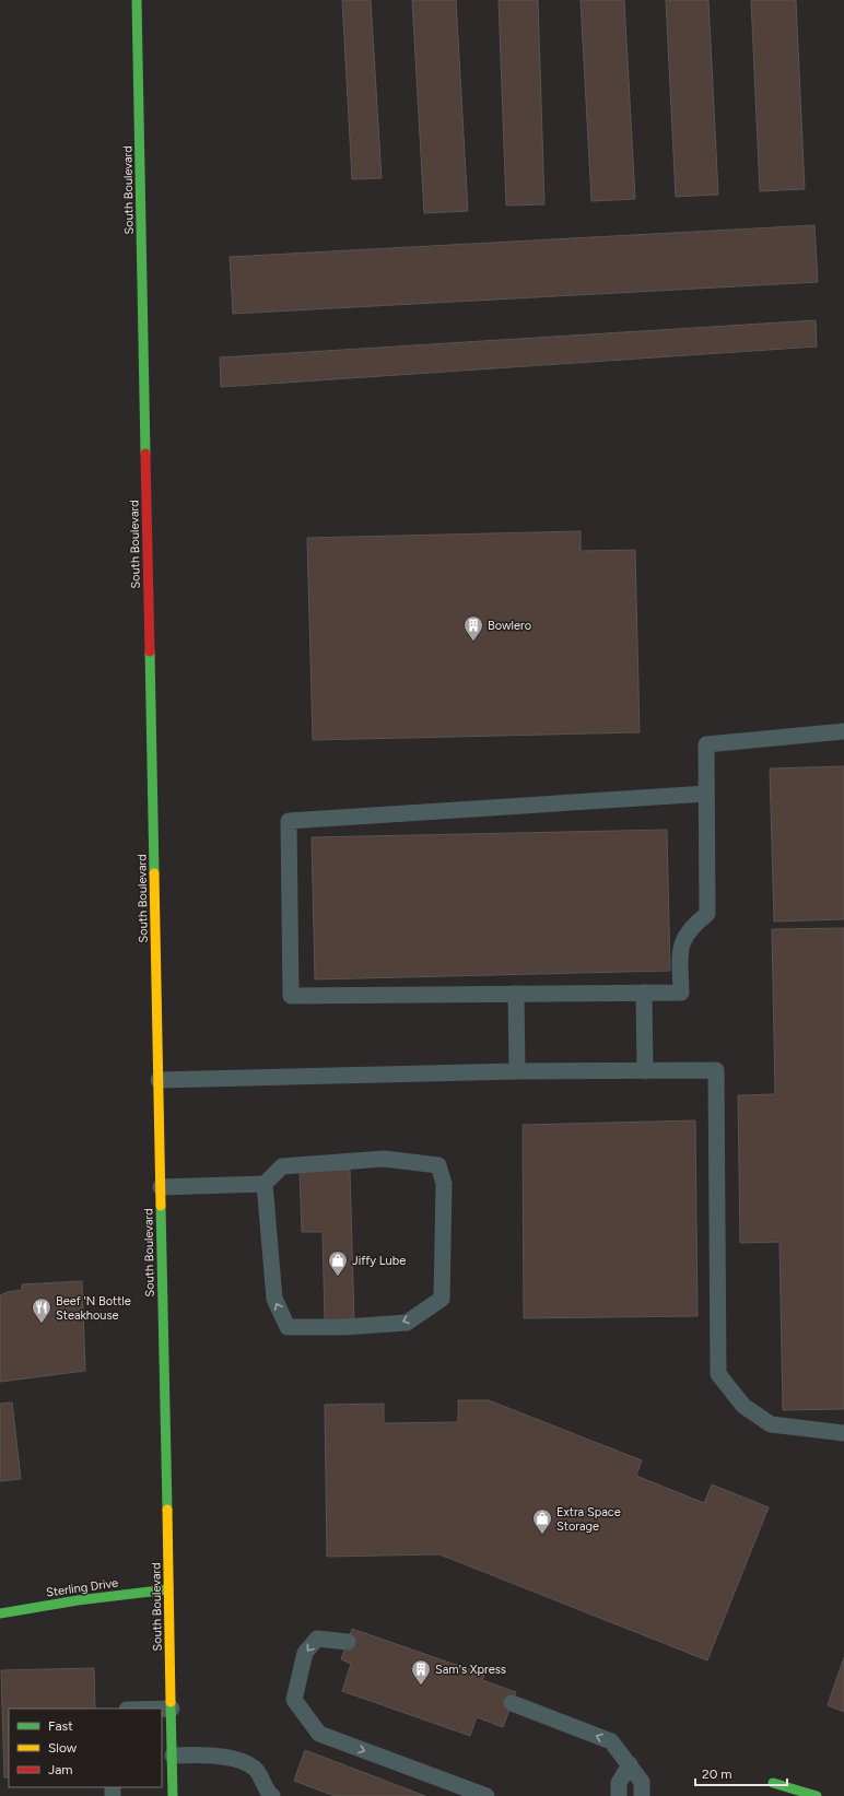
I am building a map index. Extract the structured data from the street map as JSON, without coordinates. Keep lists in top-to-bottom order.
{
  "streets": {
    "main road": ["South Boulevard", "Sterling Drive"]
  },
  "crossings": [
    ["South Boulevard", "Sterling Drive"]
  ],
  "places": {
    "building": ["Bowlero", "Sam's Xpress"],
    "shop": ["Jiffy Lube", "Extra Space Storage"],
    "restaurant": ["Beef 'N Bottle Steakhouse"]
  },
  "legend": ["Fast", "Slow", "Jam"],
  "scale_bar": "20 m"
}
